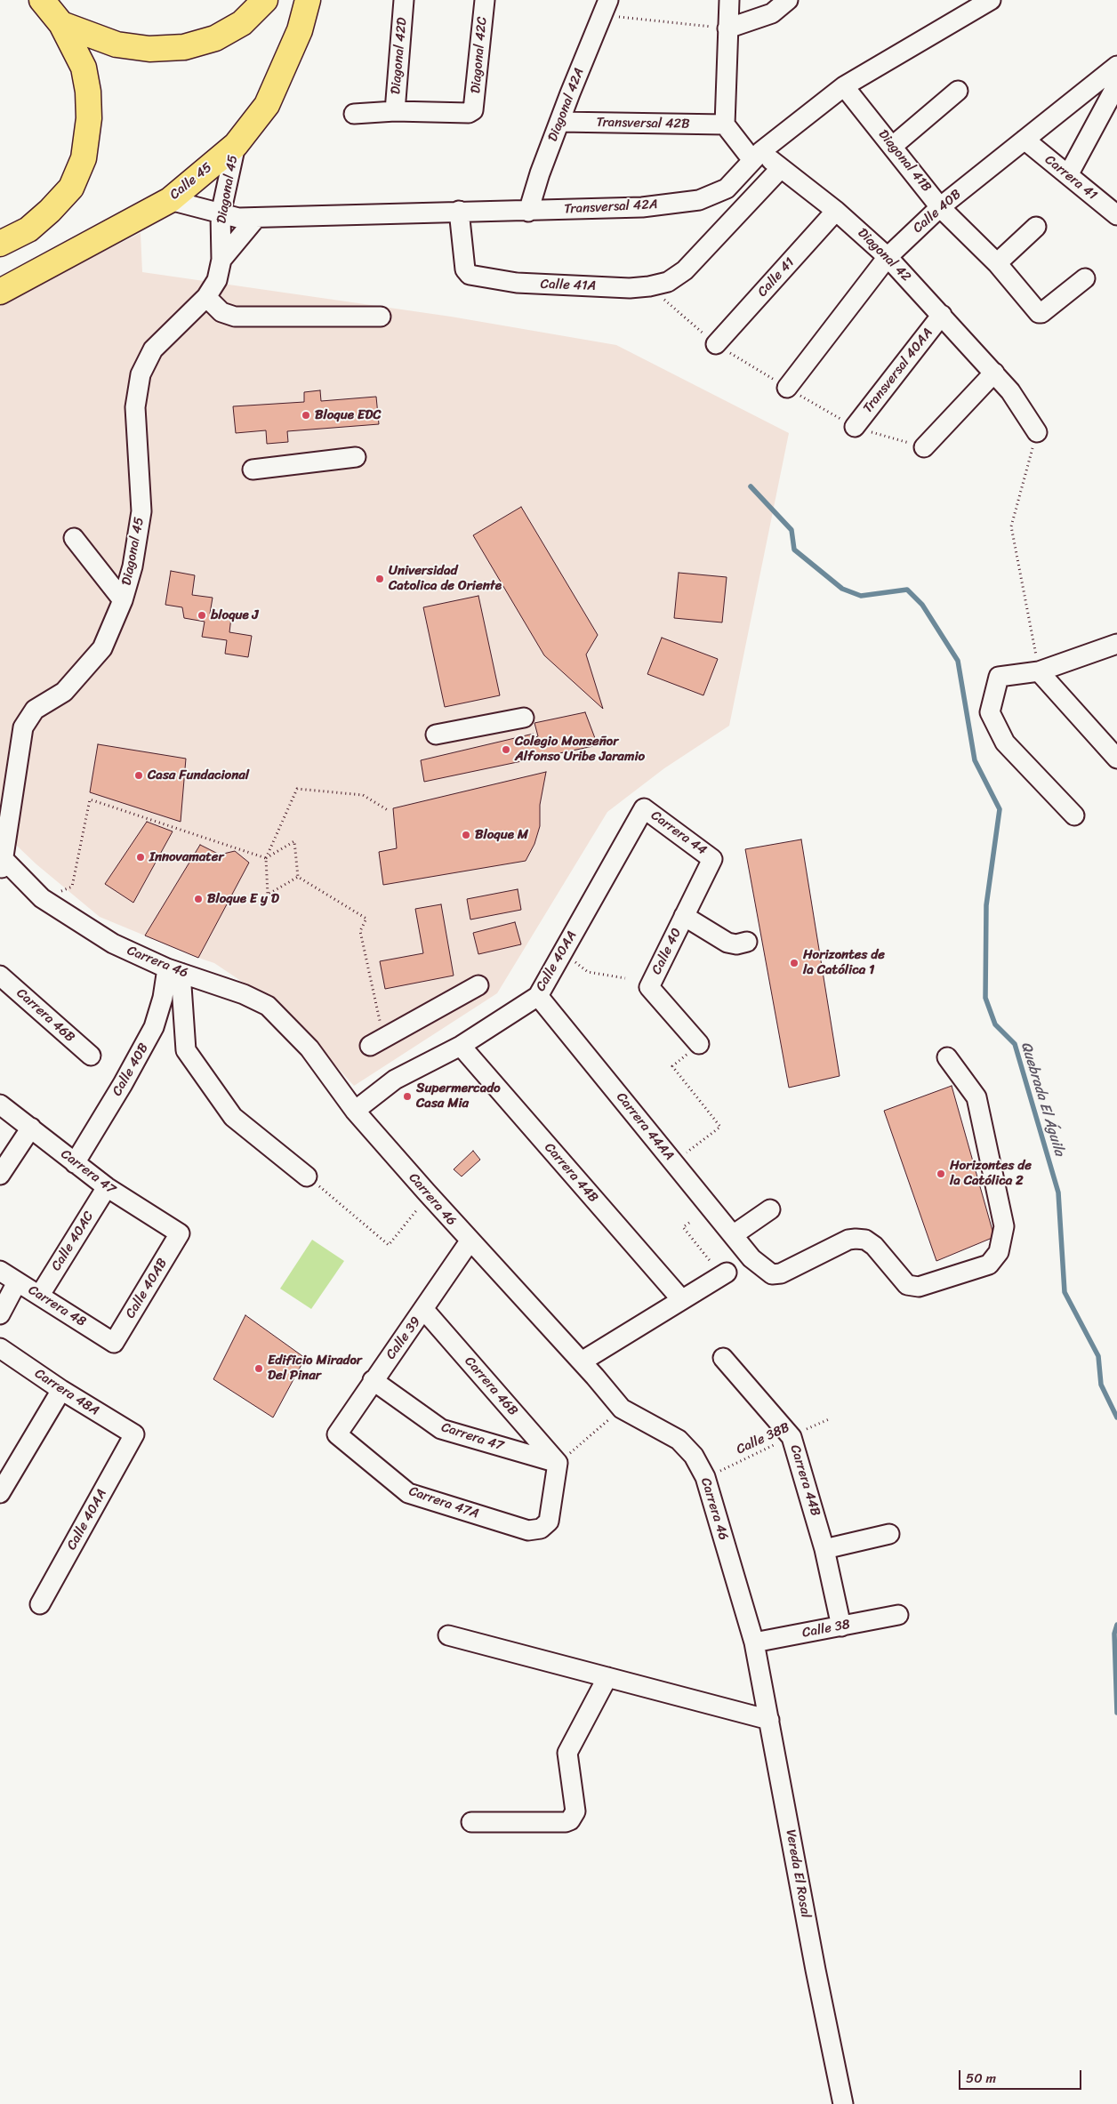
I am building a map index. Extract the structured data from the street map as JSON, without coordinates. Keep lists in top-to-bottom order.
{
  "streets": {
    "main road": ["Calle 45"],
    "street": [
      "Diagonal 42C",
      "Diagonal 42D",
      "Diagonal 42A",
      "Transversal 42B",
      "Diagonal 41B",
      "Carrera 41",
      "Diagonal 45",
      "Transversal 42A",
      "Calle 40B",
      "Diagonal 42",
      "Calle 41",
      "Calle 41A",
      "Transversal 40AA",
      "Carrera 44",
      "Calle 40",
      "Calle 40AA",
      "Carrera 46",
      "Carrera 46B",
      "Carrera 44AA",
      "Carrera 47",
      "Carrera 44B",
      "Calle 40AC",
      "Calle 40AB",
      "Carrera 48",
      "Calle 39",
      "Carrera 48A",
      "Carrera 47A",
      "Calle 38",
      "Vereda El Rosal"
    ],
    "path": ["Calle 38B"]
  },
  "crossings": [
    ["Diagonal 42C", "Diagonal 42D"],
    ["Diagonal 42A", "Transversal 42B"],
    ["Diagonal 42A", "Transversal 42A"],
    ["Transversal 42B", "Diagonal 42"],
    ["Diagonal 41B", "Transversal 42A"],
    ["Diagonal 41B", "Calle 40B"],
    ["Carrera 41", "Calle 40B"],
    ["Calle 45", "Diagonal 45"],
    ["Calle 45", "Transversal 42A"],
    ["Diagonal 45", "Transversal 42A"],
    ["Diagonal 45", "Carrera 46"],
    ["Transversal 42A", "Diagonal 42"],
    ["Transversal 42A", "Calle 41A"],
    ["Calle 40B", "Diagonal 42"],
    ["Calle 40B", "Carrera 46"],
    ["Calle 40B", "Carrera 47"],
    ["Diagonal 42", "Calle 41"],
    ["Diagonal 42", "Calle 41A"],
    ["Diagonal 42", "Transversal 40AA"],
    ["Carrera 44", "Calle 40"],
    ["Carrera 44", "Calle 40AA"],
    ["Calle 40AA", "Carrera 46"],
    ["Calle 40AA", "Carrera 44AA"],
    ["Calle 40AA", "Carrera 44B"],
    ["Calle 40AA", "Carrera 48A"],
    ["Carrera 46", "Calle 39"],
    ["Carrera 46", "Calle 38B"],
    ["Carrera 46", "Calle 38"],
    ["Carrera 46", "Vereda El Rosal"],
    ["Carrera 46B", "Carrera 47"],
    ["Carrera 46B", "Calle 39"],
    ["Carrera 46B", "Carrera 47A"],
    ["Carrera 47", "Calle 40AC"],
    ["Carrera 47", "Calle 40AB"],
    ["Carrera 47", "Calle 39"],
    ["Carrera 47", "Carrera 47A"],
    ["Carrera 44B", "Calle 38B"],
    ["Carrera 44B", "Calle 38"],
    ["Calle 40AC", "Carrera 48"],
    ["Calle 40AB", "Carrera 48"],
    ["Calle 39", "Carrera 47A"],
    ["Calle 38", "Vereda El Rosal"]
  ],
  "water": ["Quebrada El Águila"],
  "places": [
    "Bloque EDC",
    "Universidad Catolica de Oriente",
    "bloque J",
    "Colegio Monseñor Alfonso Uribe Jaramio",
    "Casa Fundacional",
    "Bloque M",
    "Innovamater",
    "Bloque E y D",
    "Horizontes de la Católica 1",
    "Supermercado Casa Mia",
    "Horizontes de la Católica 2",
    "Edificio Mirador Del Pinar"
  ],
  "scale_bar": "50 m"
}
